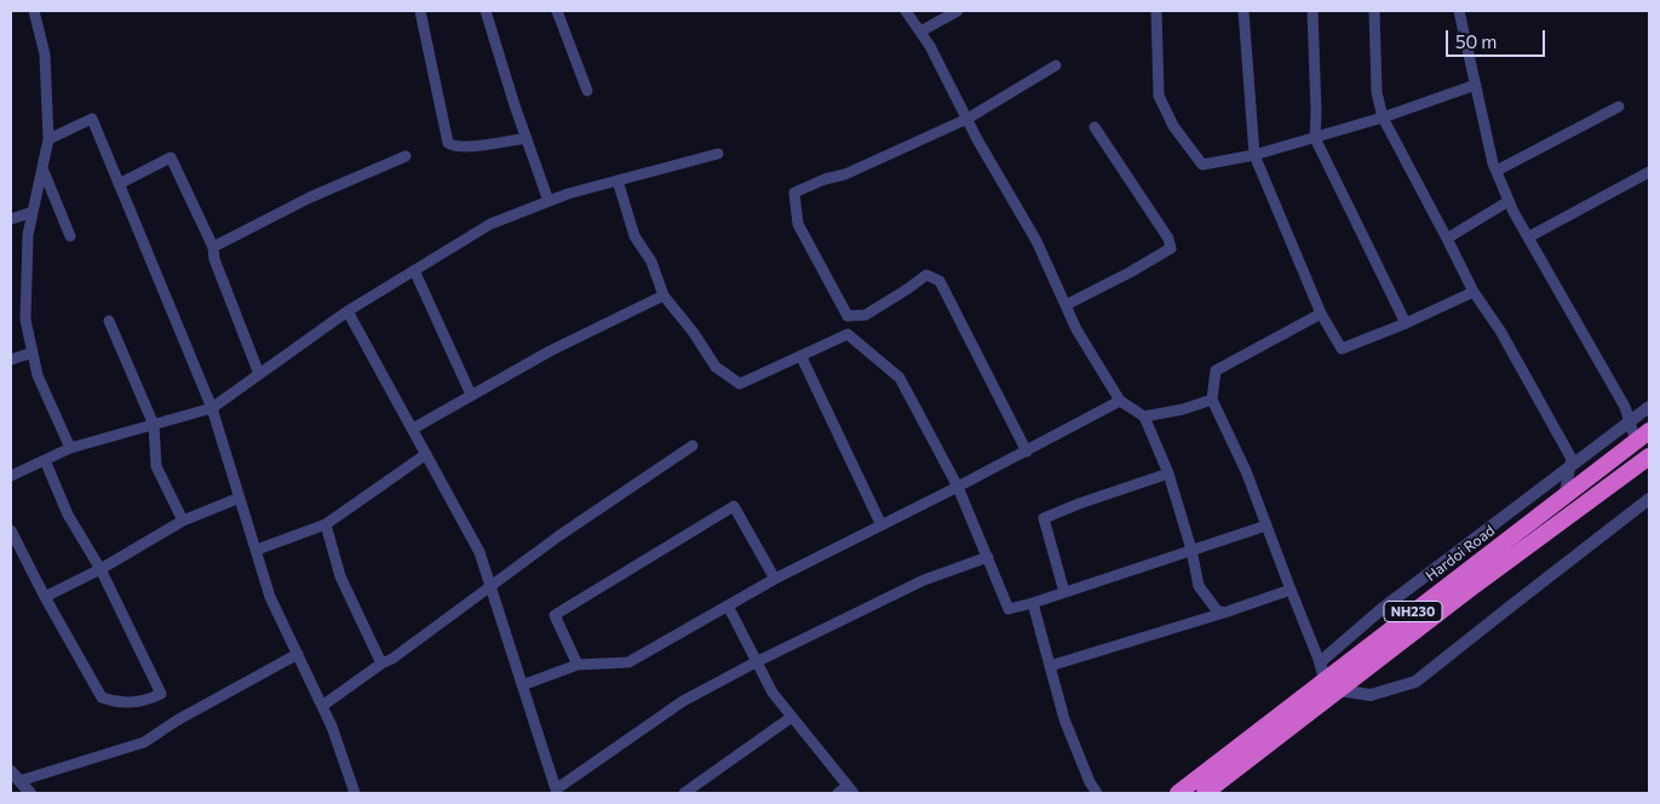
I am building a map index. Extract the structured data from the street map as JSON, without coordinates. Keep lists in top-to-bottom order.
{
  "streets": {
    "highway": ["Hardoi Road", "NH230"]
  },
  "scale_bar": "50 m"
}
